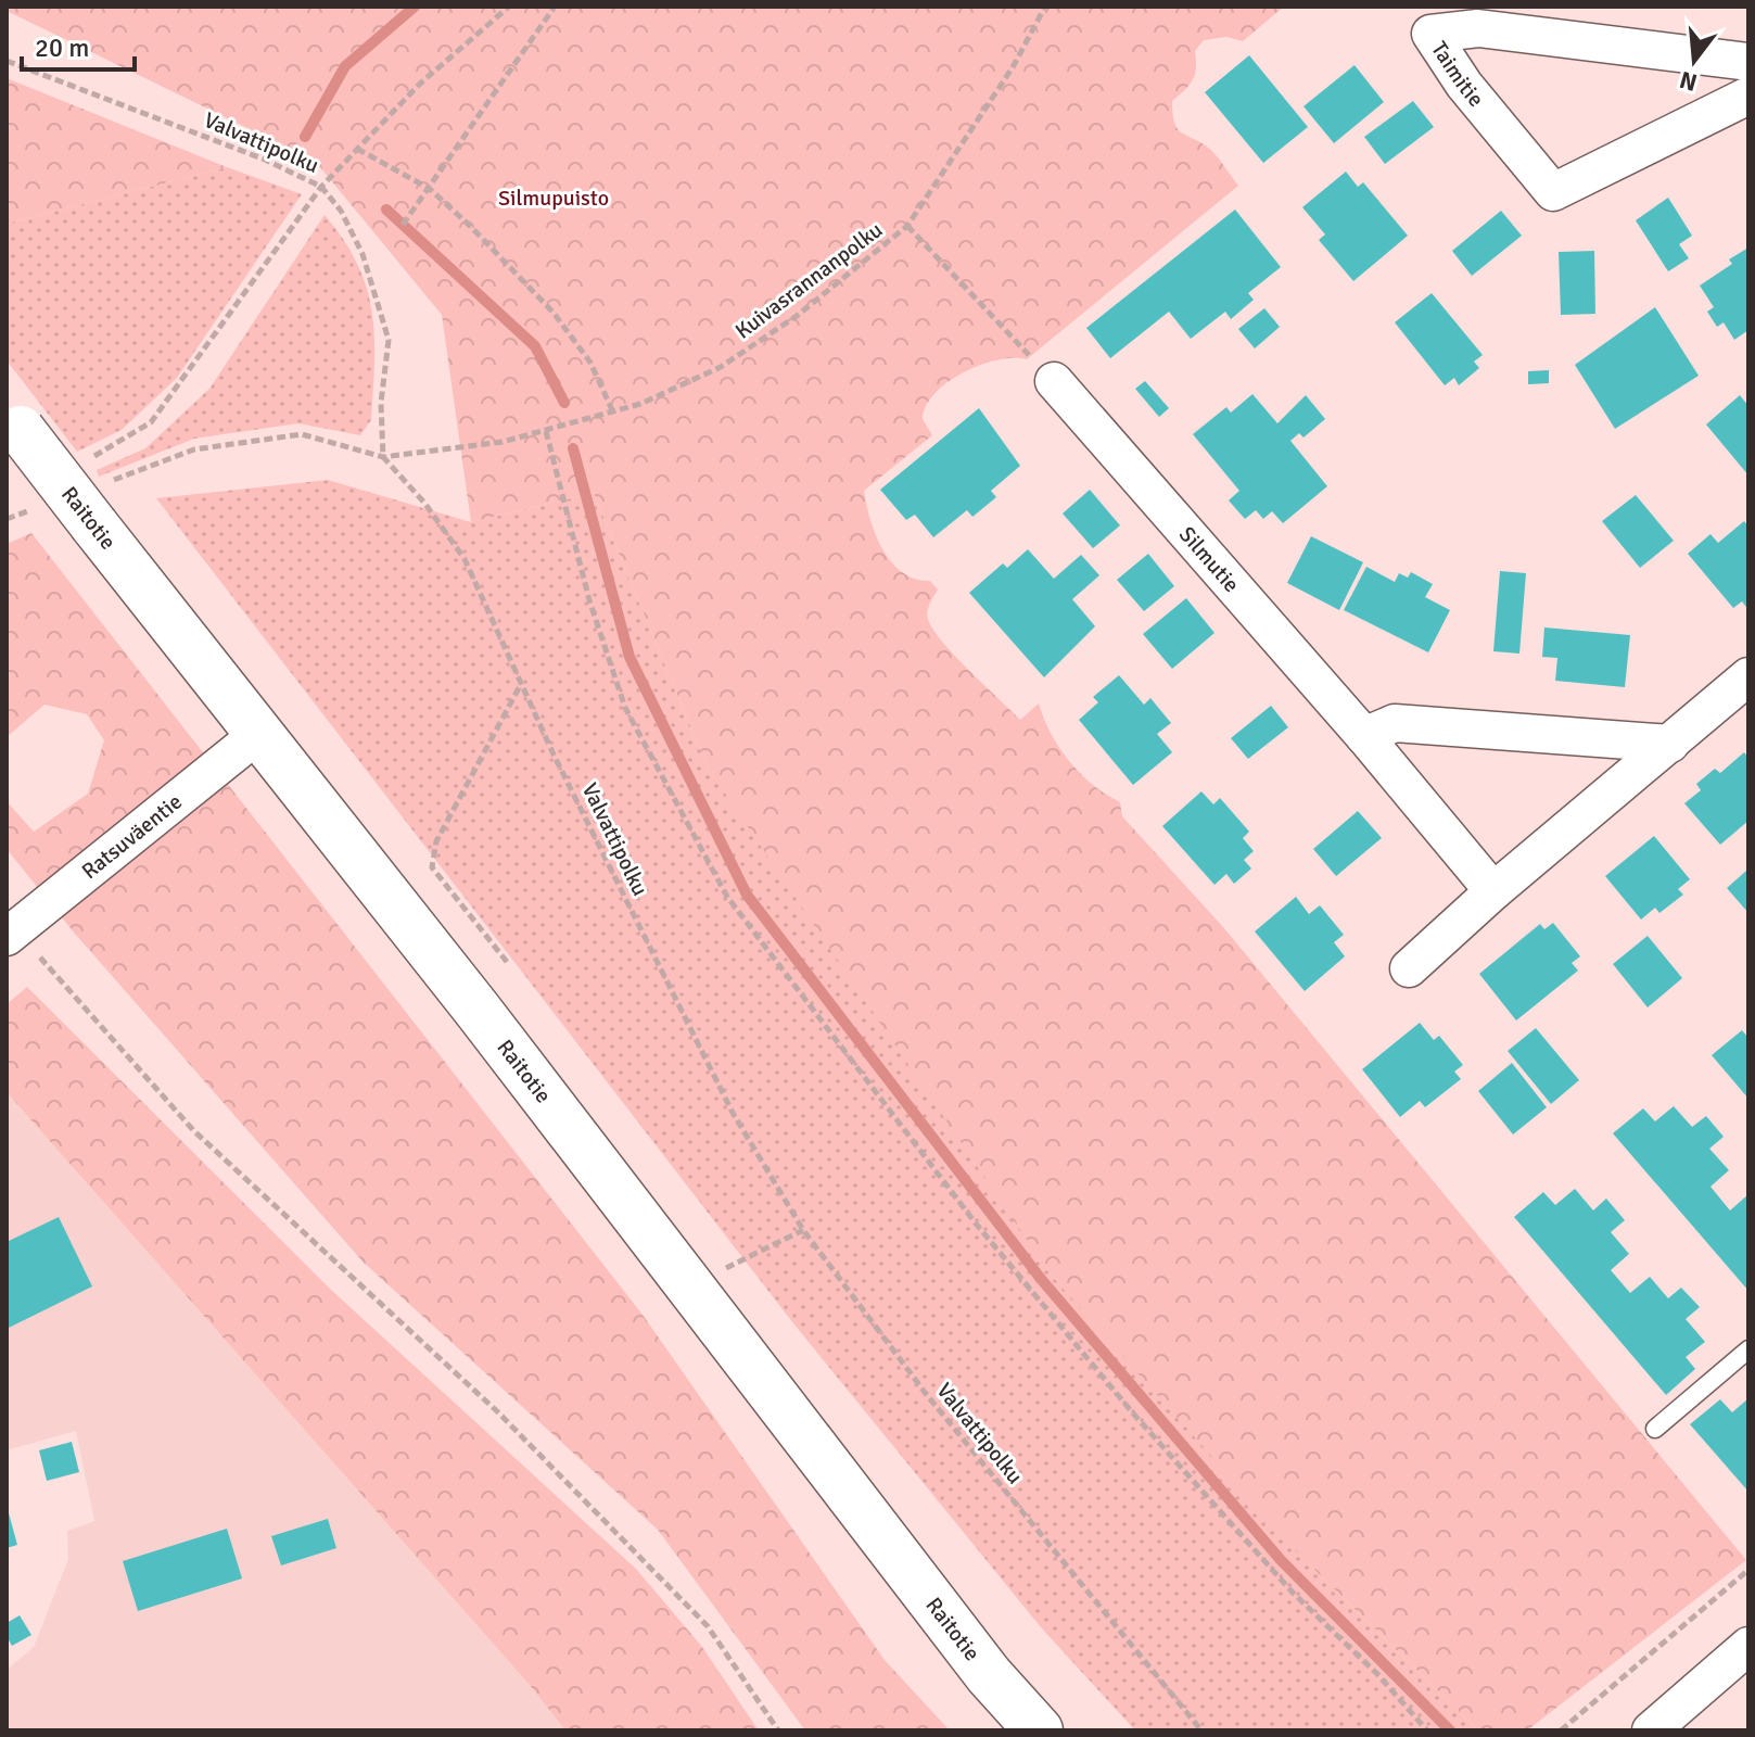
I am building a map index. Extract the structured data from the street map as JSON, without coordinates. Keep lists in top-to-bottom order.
{
  "streets": {
    "main road": ["Raitotie"],
    "street": ["Taimitie", "Silmutie", "Ratsuväentie"],
    "path": ["Valvattipolku", "Kuivasrannanpolku"]
  },
  "crossings": [
    ["Valvattipolku", "Kuivasrannanpolku"],
    ["Raitotie", "Ratsuväentie"]
  ],
  "parks": ["Silmupuisto"],
  "scale_bar": "20 m",
  "north": "bottom"
}
